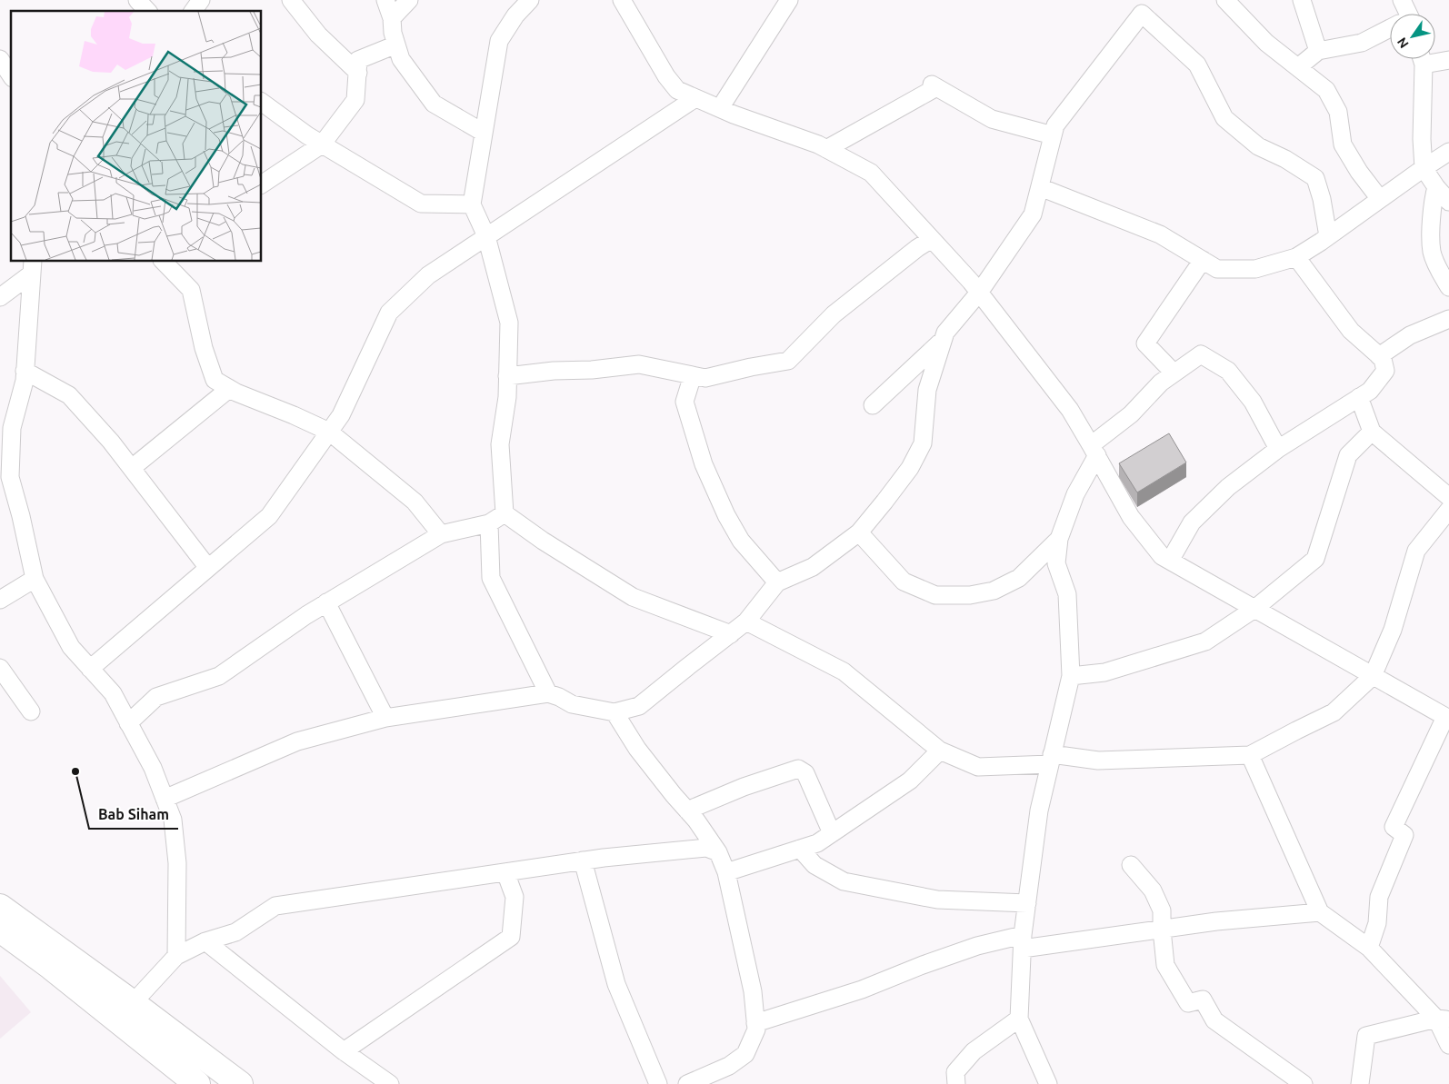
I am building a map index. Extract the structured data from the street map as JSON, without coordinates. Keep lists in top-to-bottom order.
{
  "places": ["Bab Siham"],
  "north": "bottom left"
}
